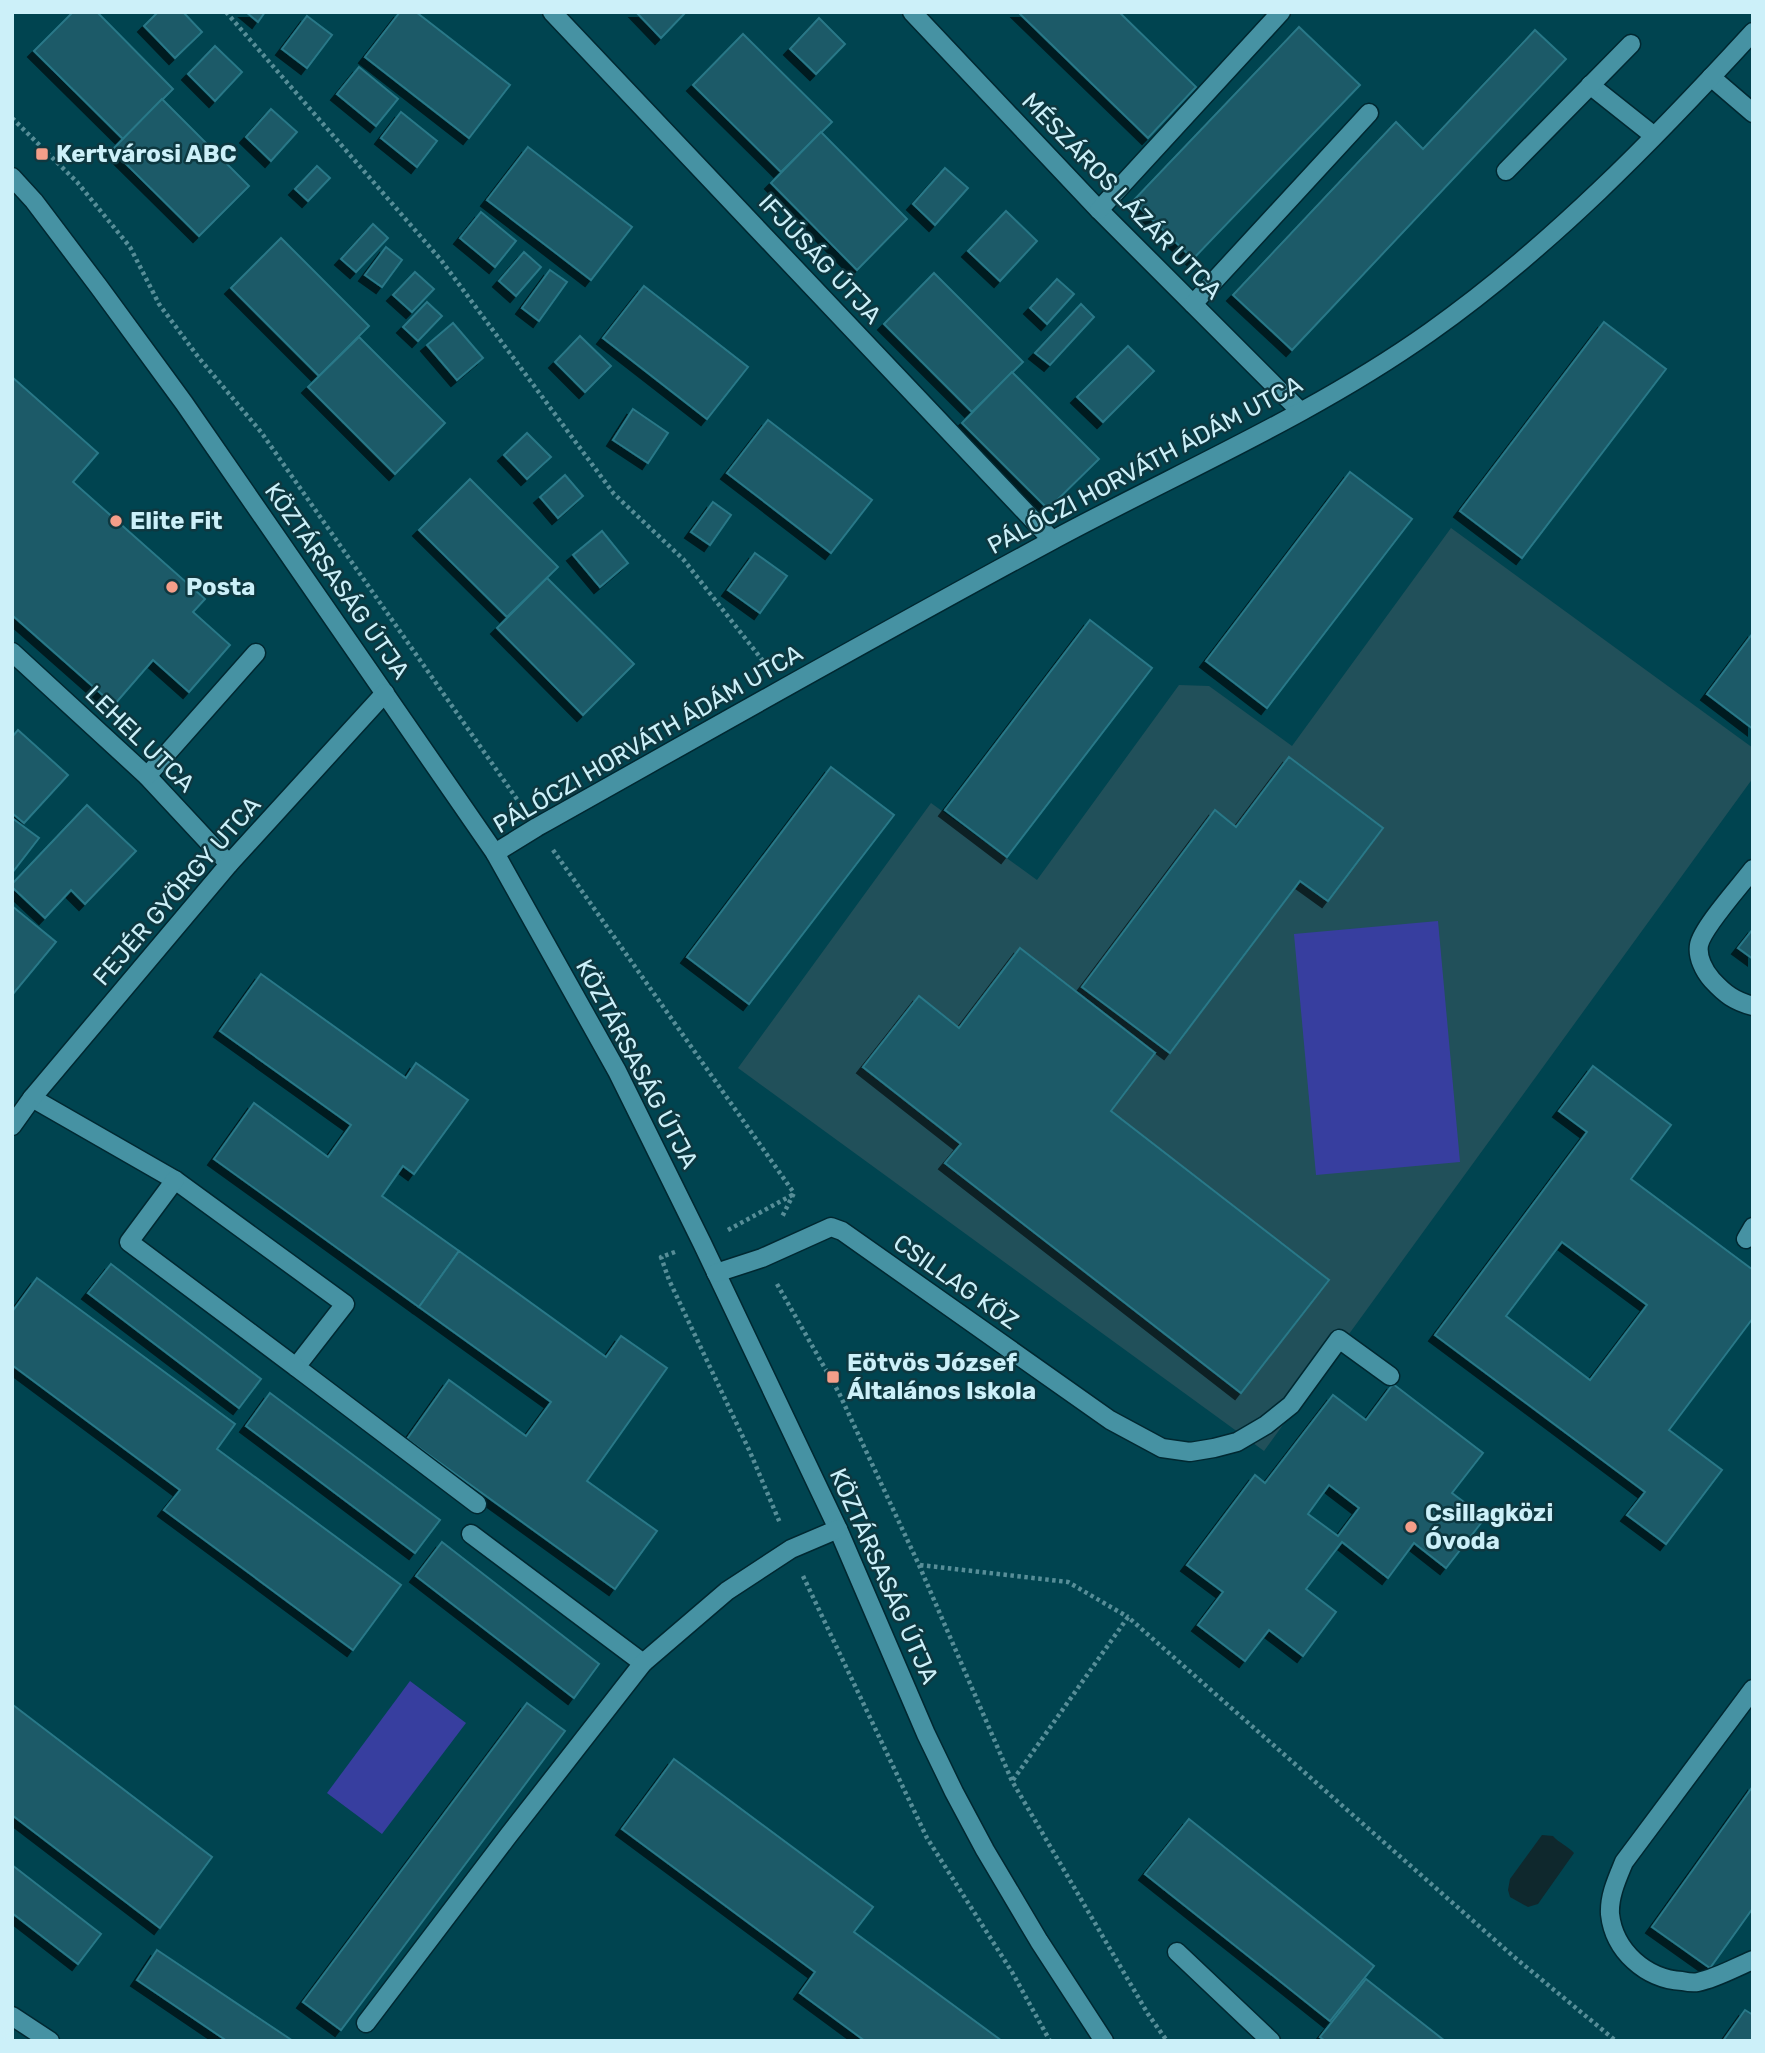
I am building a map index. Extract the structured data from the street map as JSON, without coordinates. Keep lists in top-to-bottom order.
{
  "streets": {
    "street": [
      "MÉSZÁROS LÁZÁR UTCA",
      "IFJÚSÁG ÚTJA",
      "PÁLÓCZI HORVÁTH ÁDÁM UTCA",
      "KÖZTÁRSASÁG ÚTJA",
      "LEHEL UTCA",
      "FEJÉR GYÖRGY UTCA",
      "CSILLAG KÖZ"
    ]
  },
  "crossings": [
    ["MÉSZÁROS LÁZÁR UTCA", "PÁLÓCZI HORVÁTH ÁDÁM UTCA"],
    ["IFJÚSÁG ÚTJA", "PÁLÓCZI HORVÁTH ÁDÁM UTCA"],
    ["PÁLÓCZI HORVÁTH ÁDÁM UTCA", "KÖZTÁRSASÁG ÚTJA"],
    ["KÖZTÁRSASÁG ÚTJA", "FEJÉR GYÖRGY UTCA"],
    ["KÖZTÁRSASÁG ÚTJA", "CSILLAG KÖZ"],
    ["LEHEL UTCA", "FEJÉR GYÖRGY UTCA"]
  ],
  "places": {
    "transit": ["Kertvárosi ABC", "Eötvös József Általános Iskola"],
    "other": ["Elite Fit", "Posta", "Csillagközi Óvoda"]
  }
}
